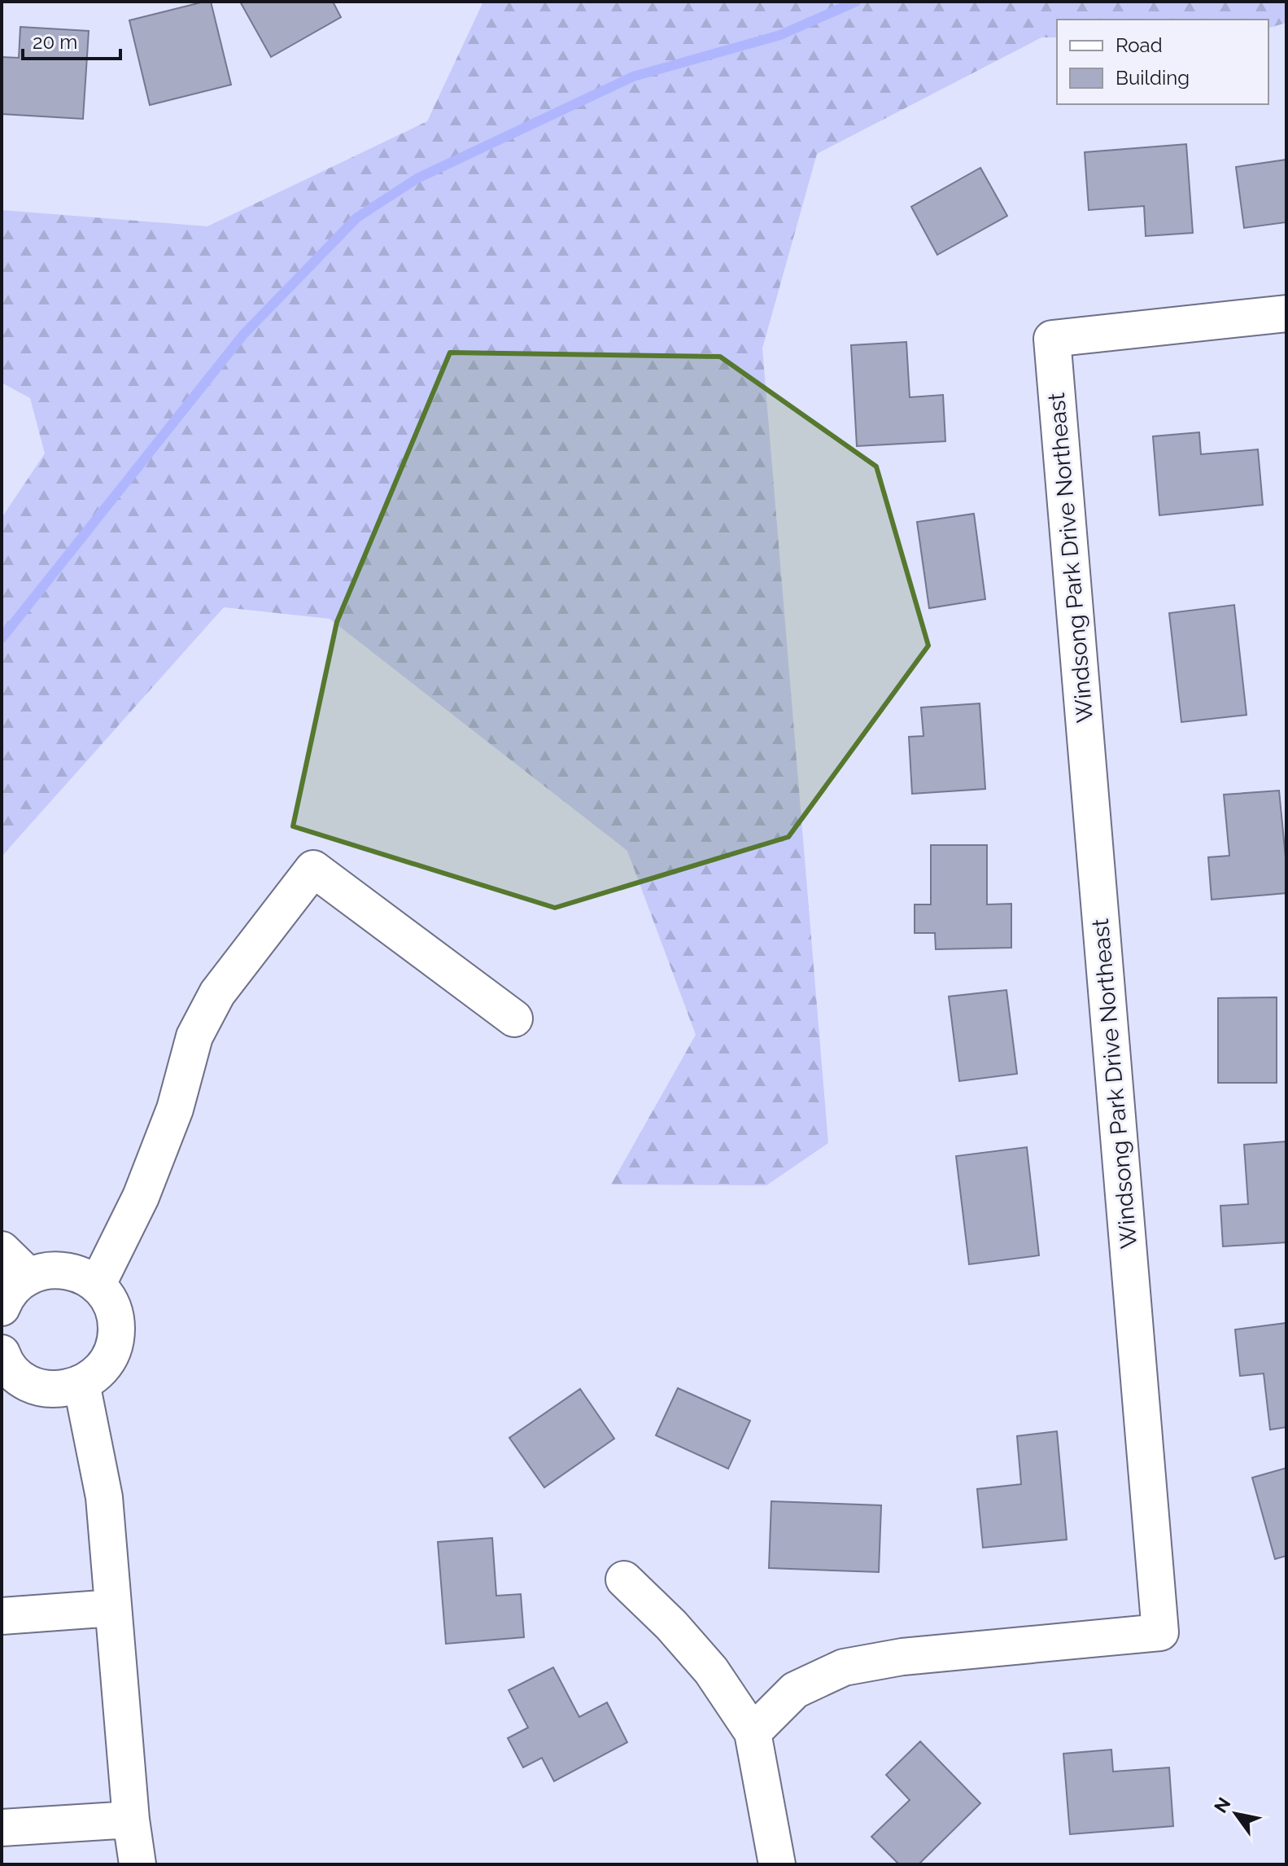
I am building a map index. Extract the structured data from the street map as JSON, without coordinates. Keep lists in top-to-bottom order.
{
  "streets": {
    "street": ["Windsong Park Drive Northeast"]
  },
  "legend": ["Road", "Building"],
  "scale_bar": "20 m",
  "north": "top left"
}
